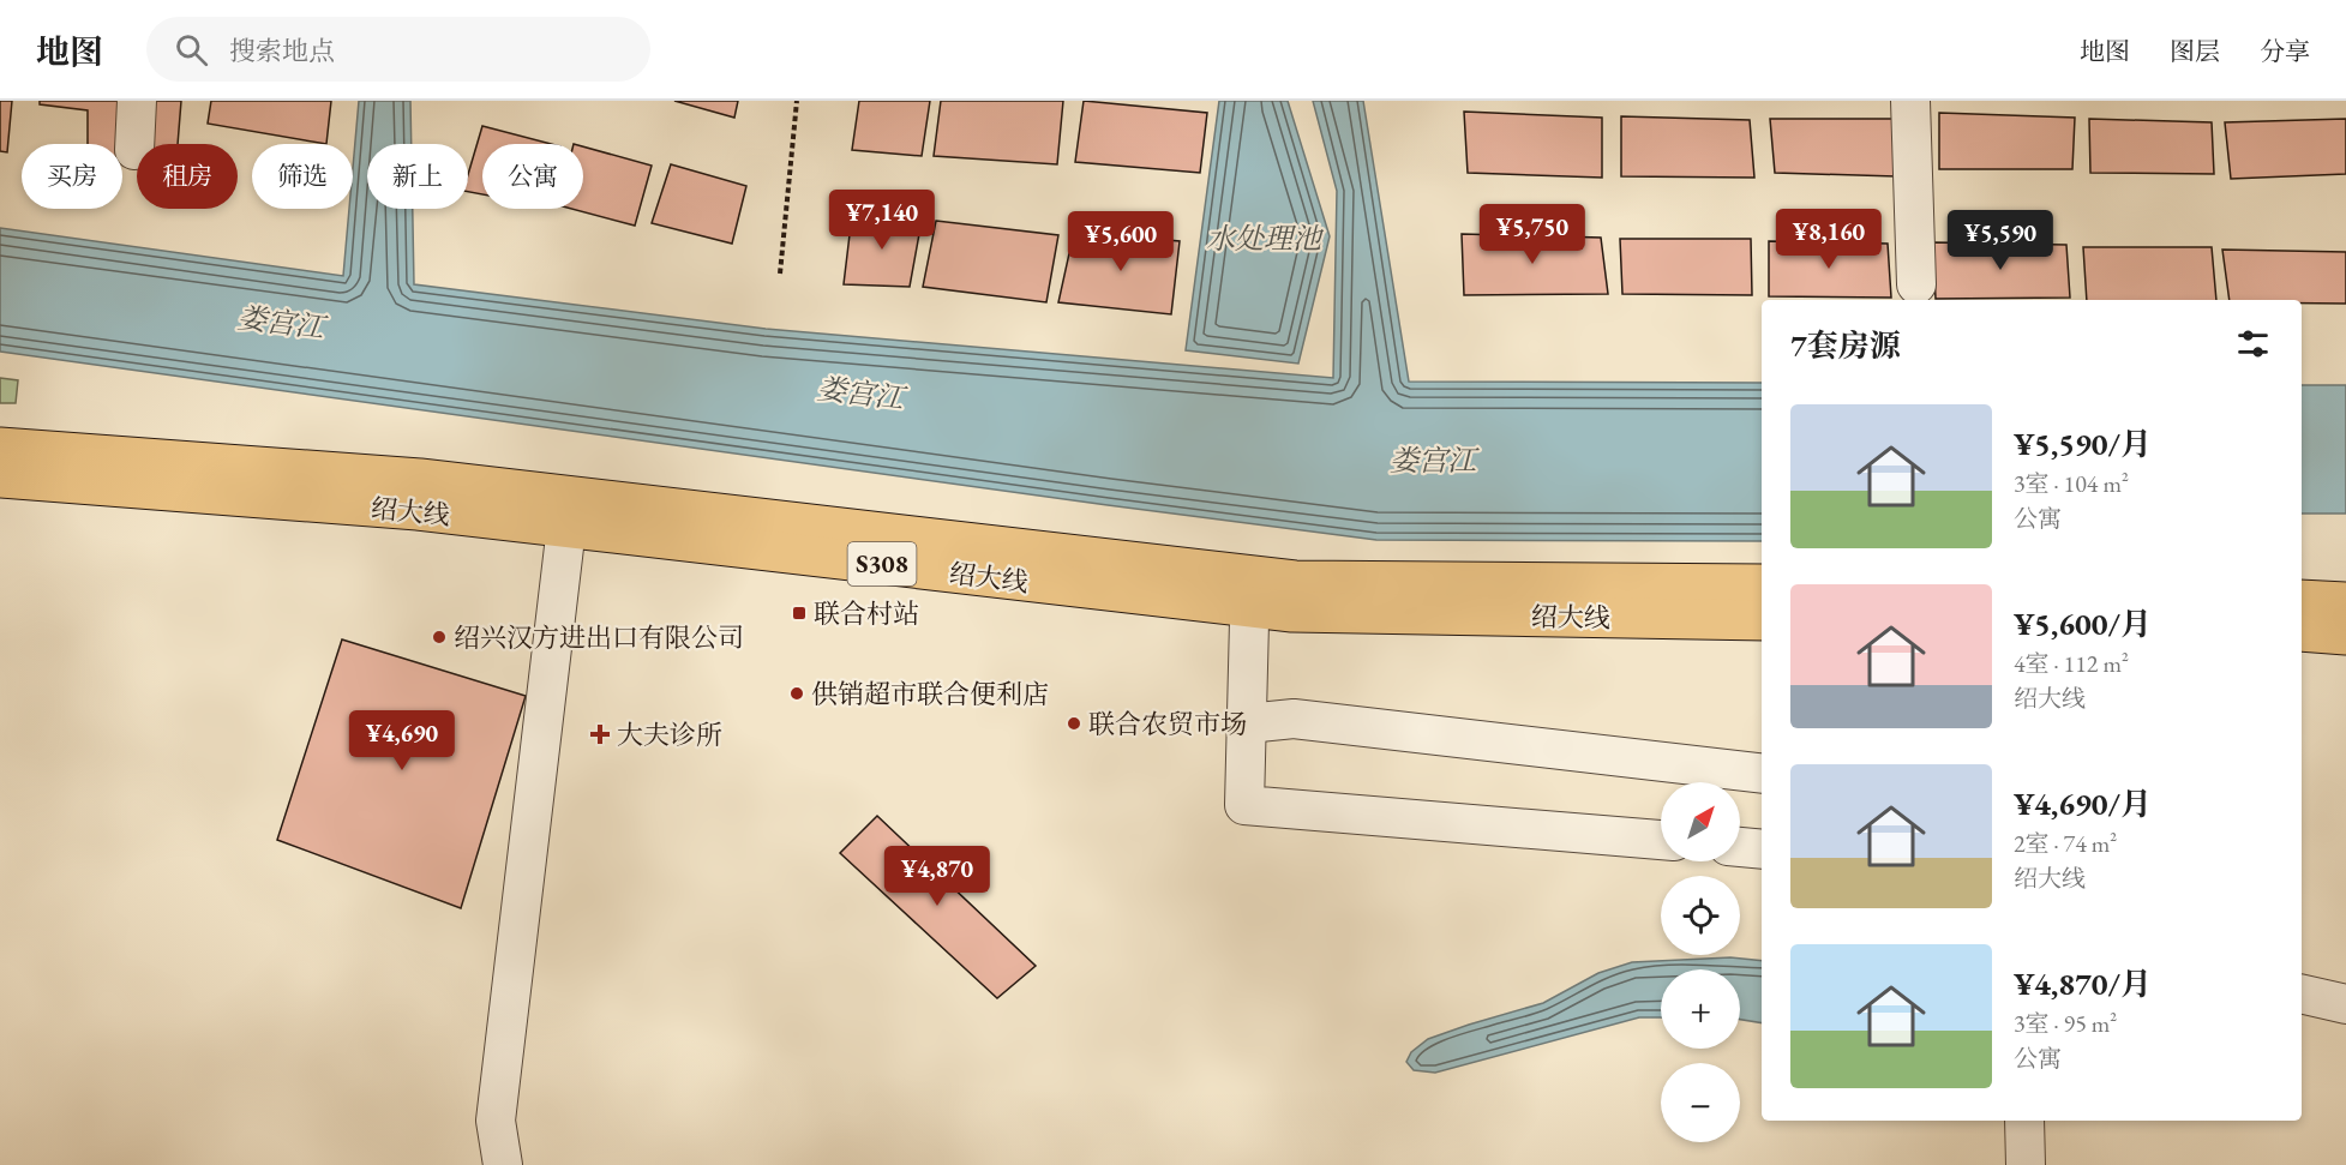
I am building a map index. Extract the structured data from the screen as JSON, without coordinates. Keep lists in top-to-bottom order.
{
  "streets": {
    "main road": ["绍大线", "S308"]
  },
  "water": ["水处理池", "娄宫江"],
  "places": {
    "transit": ["联合村站"],
    "other": ["绍兴汉方进出口有限公司", "供销超市联合便利店", "联合农贸市场"],
    "health": ["大夫诊所"]
  },
  "north": "top right",
  "page": {
    "header": "地图",
    "search": "搜索地点",
    "nav": ["地图", "图层", "分享"],
    "chip": [
      "买房",
      "租房",
      "筛选",
      "新上",
      "公寓"
    ],
    "price": [
      "¥7,140",
      "¥5,750",
      "¥8,160",
      "¥5,590",
      "¥5,600",
      "¥4,690",
      "¥4,870"
    ],
    "heading": "7套房源",
    "list": [
      {
        "name": "¥5,590/月",
        "note": "3室 · 104 m² · 公寓"
      },
      {
        "name": "¥5,600/月",
        "note": "4室 · 112 m² · 绍大线"
      },
      {
        "name": "¥4,690/月",
        "note": "2室 · 74 m² · 绍大线"
      },
      {
        "name": "¥4,870/月",
        "note": "3室 · 95 m² · 公寓"
      }
    ],
    "map_buttons": ["+", "−"]
  }
}
